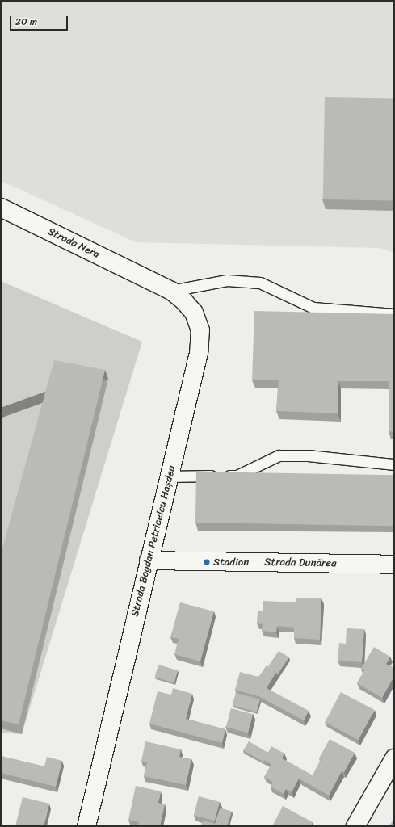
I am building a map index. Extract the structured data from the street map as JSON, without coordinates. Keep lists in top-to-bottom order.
{
  "streets": {
    "street": ["Strada Nera", "Strada Bogdan Petriceicu Hașdeu", "Strada Dunărea"]
  },
  "crossings": [
    ["Strada Nera", "Strada Bogdan Petriceicu Hașdeu"],
    ["Strada Bogdan Petriceicu Hașdeu", "Strada Dunărea"]
  ],
  "places": ["Stadion"],
  "scale_bar": "20 m"
}
